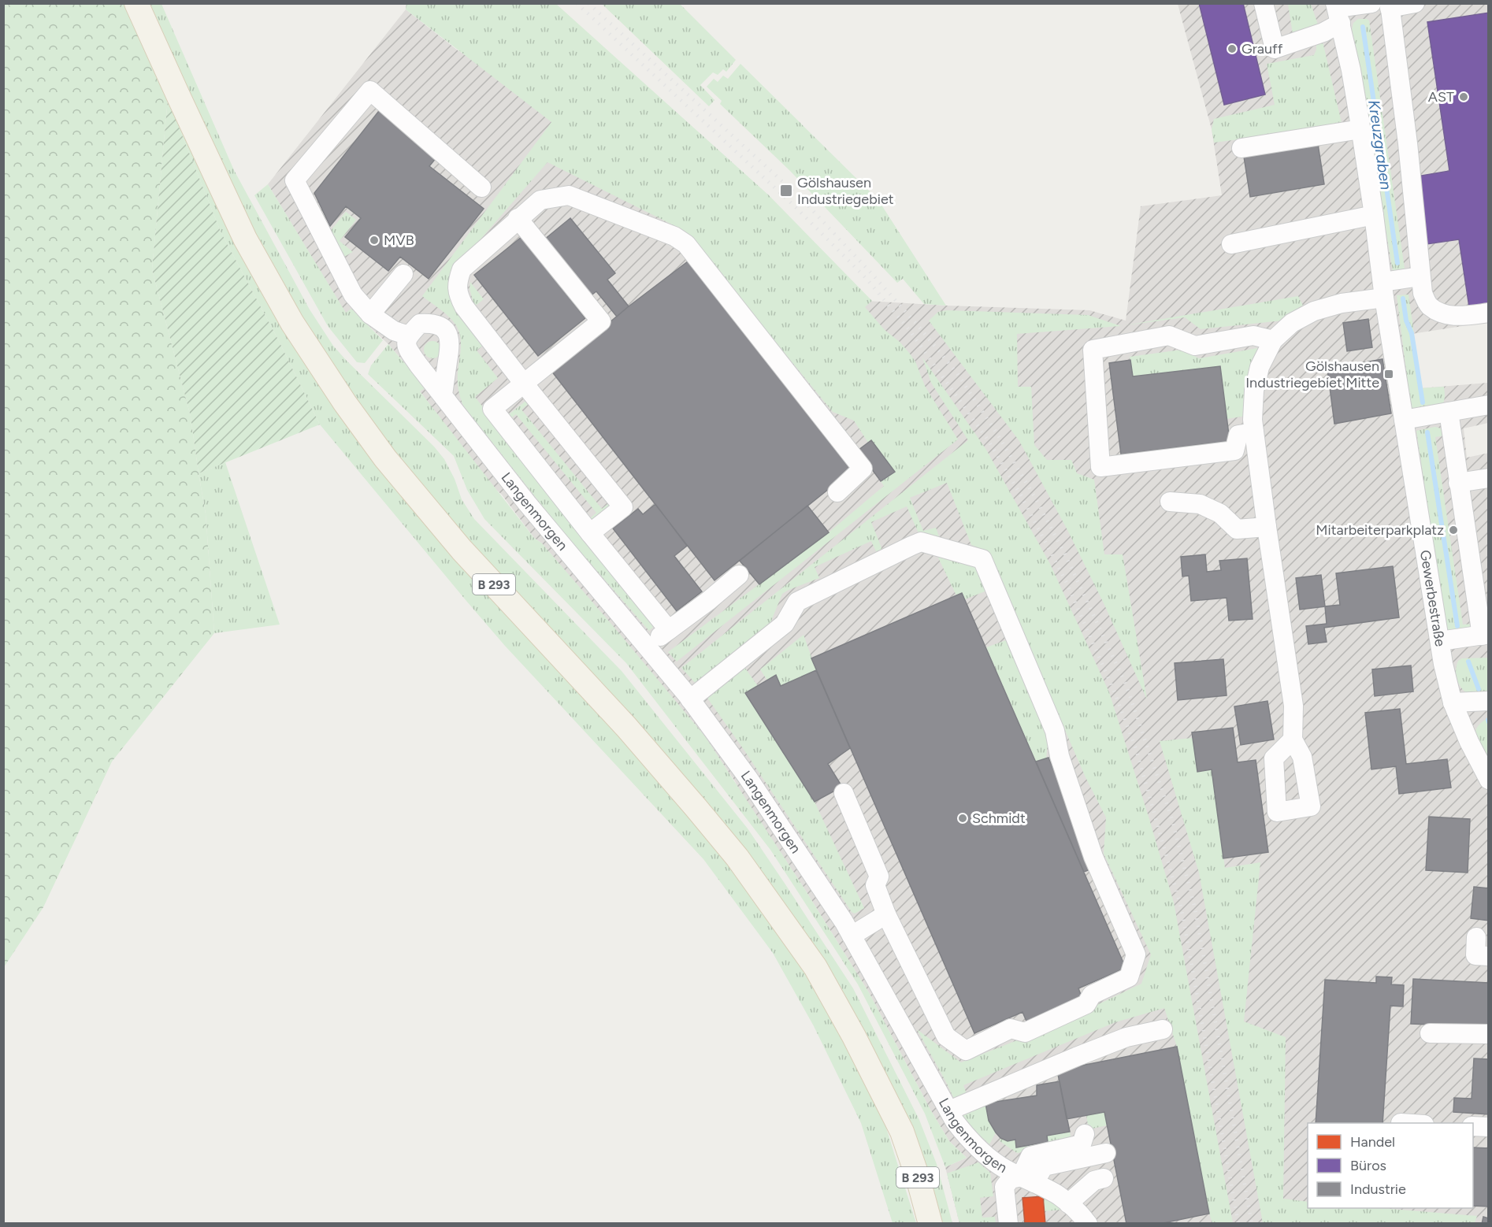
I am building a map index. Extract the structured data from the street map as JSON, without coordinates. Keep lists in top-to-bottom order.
{
  "streets": {
    "main road": ["B 293"],
    "street": ["Langenmorgen", "Gewerbestraße"]
  },
  "water": ["Kreuzgraben"],
  "places": {
    "other": [
      "Grauff",
      "AST",
      "MVB",
      "Mitarbeiterparkplatz",
      "Schmidt"
    ],
    "transit": ["Gölshausen Industriegebiet", "Gölshausen Industriegebiet Mitte"]
  },
  "legend": ["Handel", "Büros", "Industrie"]
}
